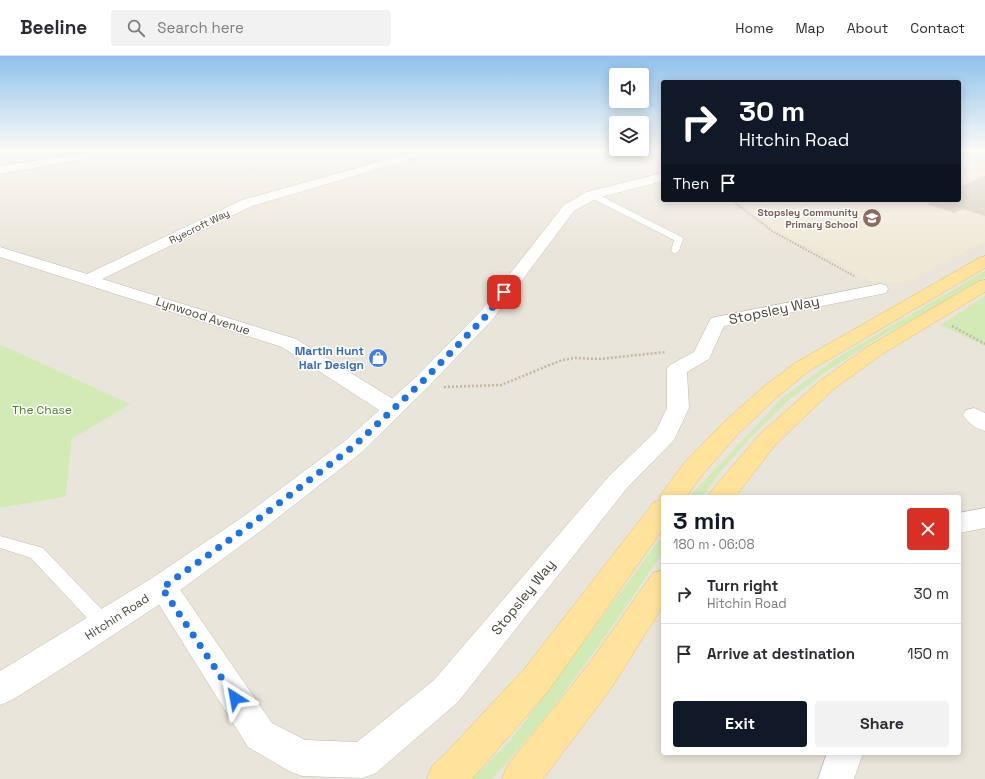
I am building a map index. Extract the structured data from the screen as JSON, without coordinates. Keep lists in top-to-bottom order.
{
  "streets": {
    "street": [
      "Ryecroft Way",
      "Stopsley Way",
      "Lynwood Avenue",
      "Hitchin Road"
    ]
  },
  "crossings": [
    ["Ryecroft Way", "Lynwood Avenue"],
    ["Stopsley Way", "Hitchin Road"],
    ["Lynwood Avenue", "Hitchin Road"]
  ],
  "parks": ["The Chase"],
  "places": {
    "school or university": ["Stopsley Community Primary School"],
    "shop": ["Martin Hunt Hair Design"]
  },
  "page": {
    "header": "Beeline",
    "search": "Search here",
    "nav": [
      "Home",
      "Map",
      "About",
      "Contact"
    ],
    "turn": ["30 m", "Hitchin Road"],
    "then": "Then",
    "heading": ["3 min", "180 m · 06:08"],
    "list": [
      {
        "name": "Turn right",
        "note": "Hitchin Road",
        "value": "30 m"
      },
      {
        "name": "Arrive at destination",
        "value": "150 m"
      }
    ],
    "buttons": ["Exit", "Share"]
  }
}
